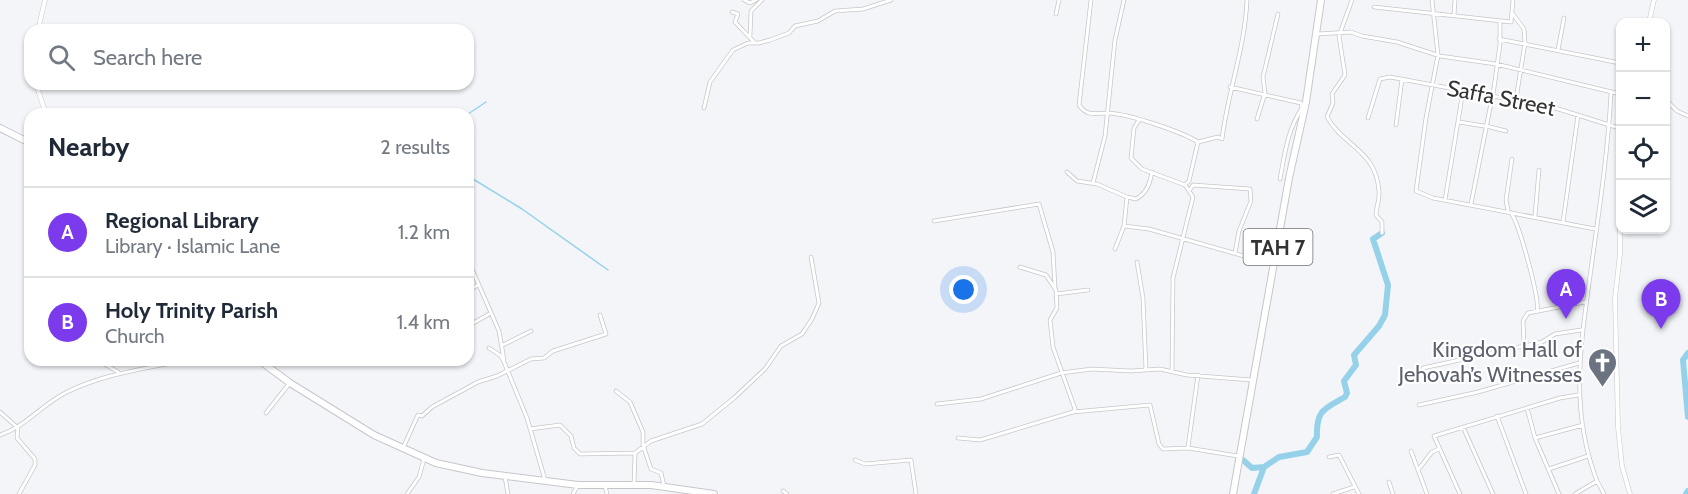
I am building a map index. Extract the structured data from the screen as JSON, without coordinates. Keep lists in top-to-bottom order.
{
  "streets": {
    "highway": ["TAH 7"],
    "street": ["Saffa Street"]
  },
  "places": {
    "church": ["Kingdom Hall of Jehovah’s Witnesses"]
  },
  "page": {
    "map_buttons": ["+", "−"],
    "search": "Search here",
    "heading": ["Nearby", "2 results"],
    "list": [
      {
        "mark": "A",
        "name": "Regional Library",
        "note": "Library · Islamic Lane",
        "value": "1.2 km"
      },
      {
        "mark": "B",
        "name": "Holy Trinity Parish",
        "note": "Church",
        "value": "1.4 km"
      }
    ],
    "pins": ["A", "B"]
  }
}
